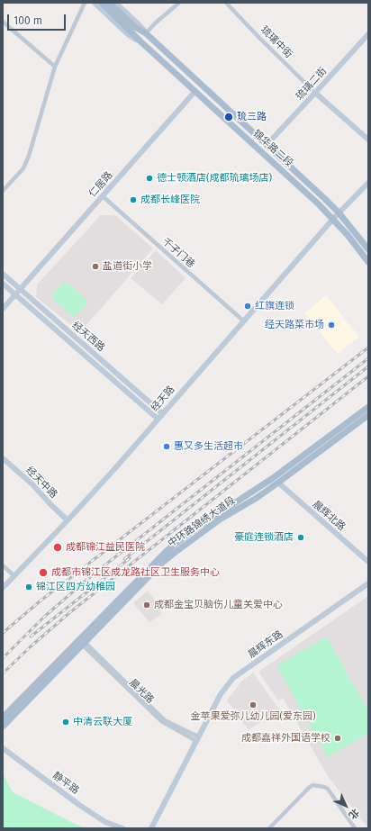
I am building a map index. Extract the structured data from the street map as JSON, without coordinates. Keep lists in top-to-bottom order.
{
  "streets": {
    "main road": ["锦华路二段", "中环路锦绣大道段"],
    "street": [
      "琉璃中街",
      "琉璃二街",
      "仁居路",
      "千子门巷",
      "经天西路",
      "经天路",
      "经天中路",
      "晨辉北路",
      "晨辉东路",
      "晨光路",
      "静平路"
    ]
  },
  "crossings": [
    ["琉璃中街", "琉璃二街"],
    ["琉璃二街", "锦华路二段"],
    ["锦华路二段", "仁居路"],
    ["锦华路二段", "经天路"],
    ["仁居路", "千子门巷"],
    ["仁居路", "经天西路"],
    ["千子门巷", "经天路"],
    ["经天西路", "经天路"],
    ["经天路", "经天中路"],
    ["晨辉北路", "中环路锦绣大道段"],
    ["中环路锦绣大道段", "晨光路"],
    ["晨辉东路", "晨光路"]
  ],
  "places": [
    "琉三路",
    "德士顿酒店(成都琉璃场店)",
    "成都长峰医院",
    "盐道街小学",
    "红旗连锁",
    "经天路菜市场",
    "惠又多生活超市",
    "豪庭连锁酒店",
    "成都锦江益民医院",
    "成都市锦江区成龙路社区卫生服务中心",
    "锦江区四方幼稚园",
    "成都金宝贝脑伤儿童关爱中心",
    "金苹果爱弥儿幼儿园(爱东园)",
    "中清云联大厦",
    "成都嘉祥外国语学校"
  ],
  "scale_bar": "100 m",
  "north": "bottom right"
}
